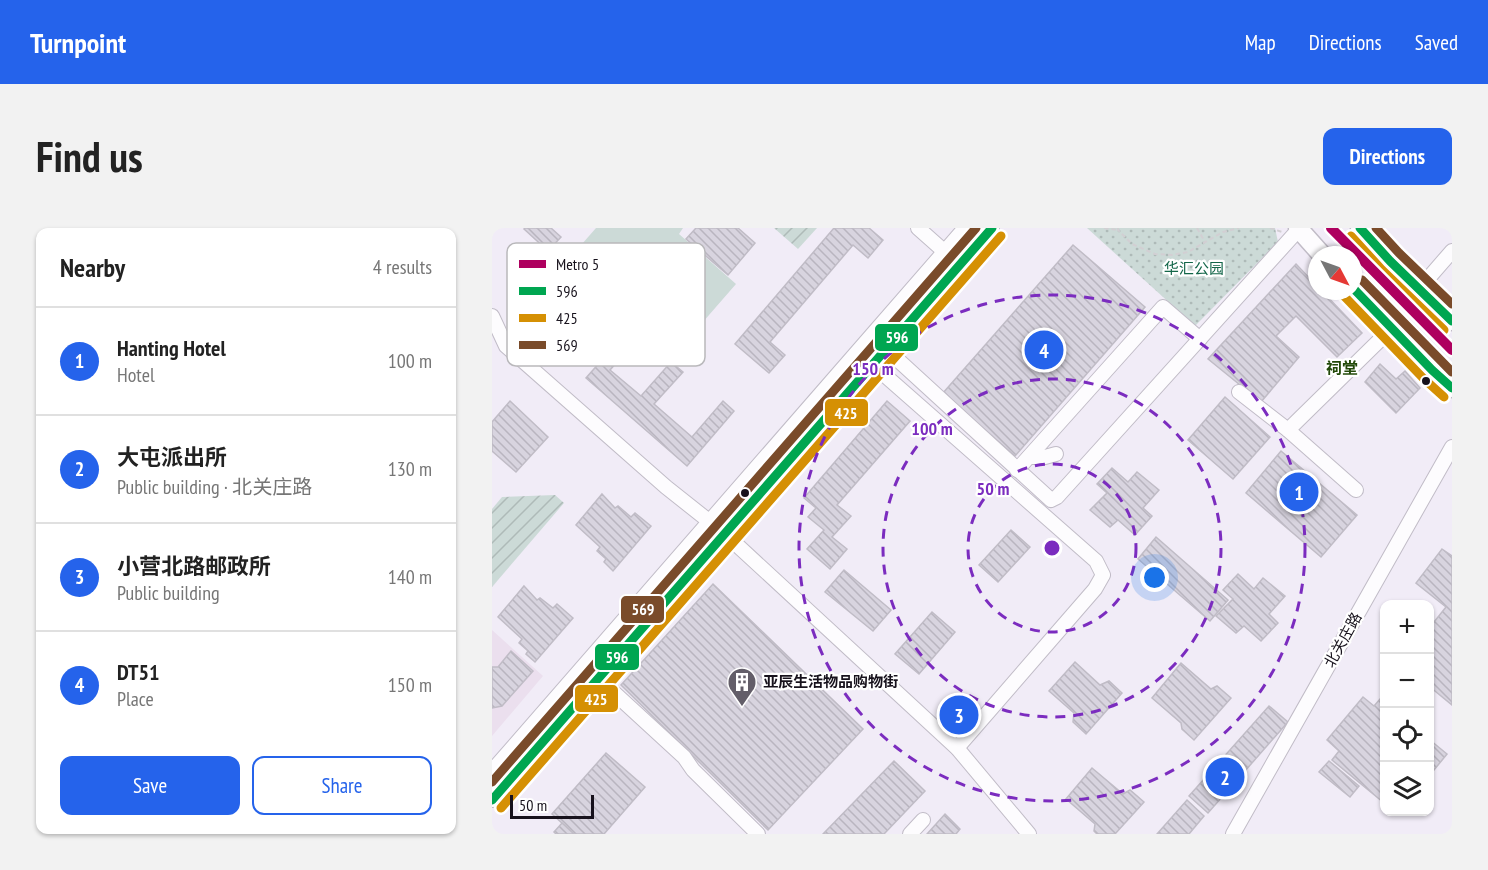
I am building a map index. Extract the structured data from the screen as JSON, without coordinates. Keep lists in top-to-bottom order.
{
  "streets": {
    "street": ["北关庄路"]
  },
  "districts": ["祠堂"],
  "parks": ["华汇公园"],
  "places": {
    "building": ["亚辰生活物品购物街"]
  },
  "lines": [
    "metro line 5",
    "transit line 596",
    "transit line 569",
    "transit line 425"
  ],
  "legend": [
    "Metro 5",
    "596",
    "425",
    "569"
  ],
  "scale_bar": "50 m",
  "north": "bottom right",
  "page": {
    "header": "Turnpoint",
    "nav": ["Map", "Directions", "Saved"],
    "buttons": [
      "Directions",
      ["Save", "Share"]
    ],
    "title": "Find us",
    "heading": ["Nearby", "4 results"],
    "list": [
      {
        "mark": "1",
        "name": "Hanting Hotel",
        "note": "Hotel",
        "value": "100 m"
      },
      {
        "mark": "2",
        "name": "大屯派出所",
        "note": "Public building · 北关庄路",
        "value": "130 m"
      },
      {
        "mark": "3",
        "name": "小营北路邮政所",
        "note": "Public building",
        "value": "140 m"
      },
      {
        "mark": "4",
        "name": "DT51",
        "note": "Place",
        "value": "150 m"
      }
    ],
    "pins": [
      "4",
      "1",
      "3",
      "2"
    ],
    "map_buttons": ["+", "−"],
    "scale": "50 m"
  },
  "rings": ["150 m", "100 m", "50 m"]
}
